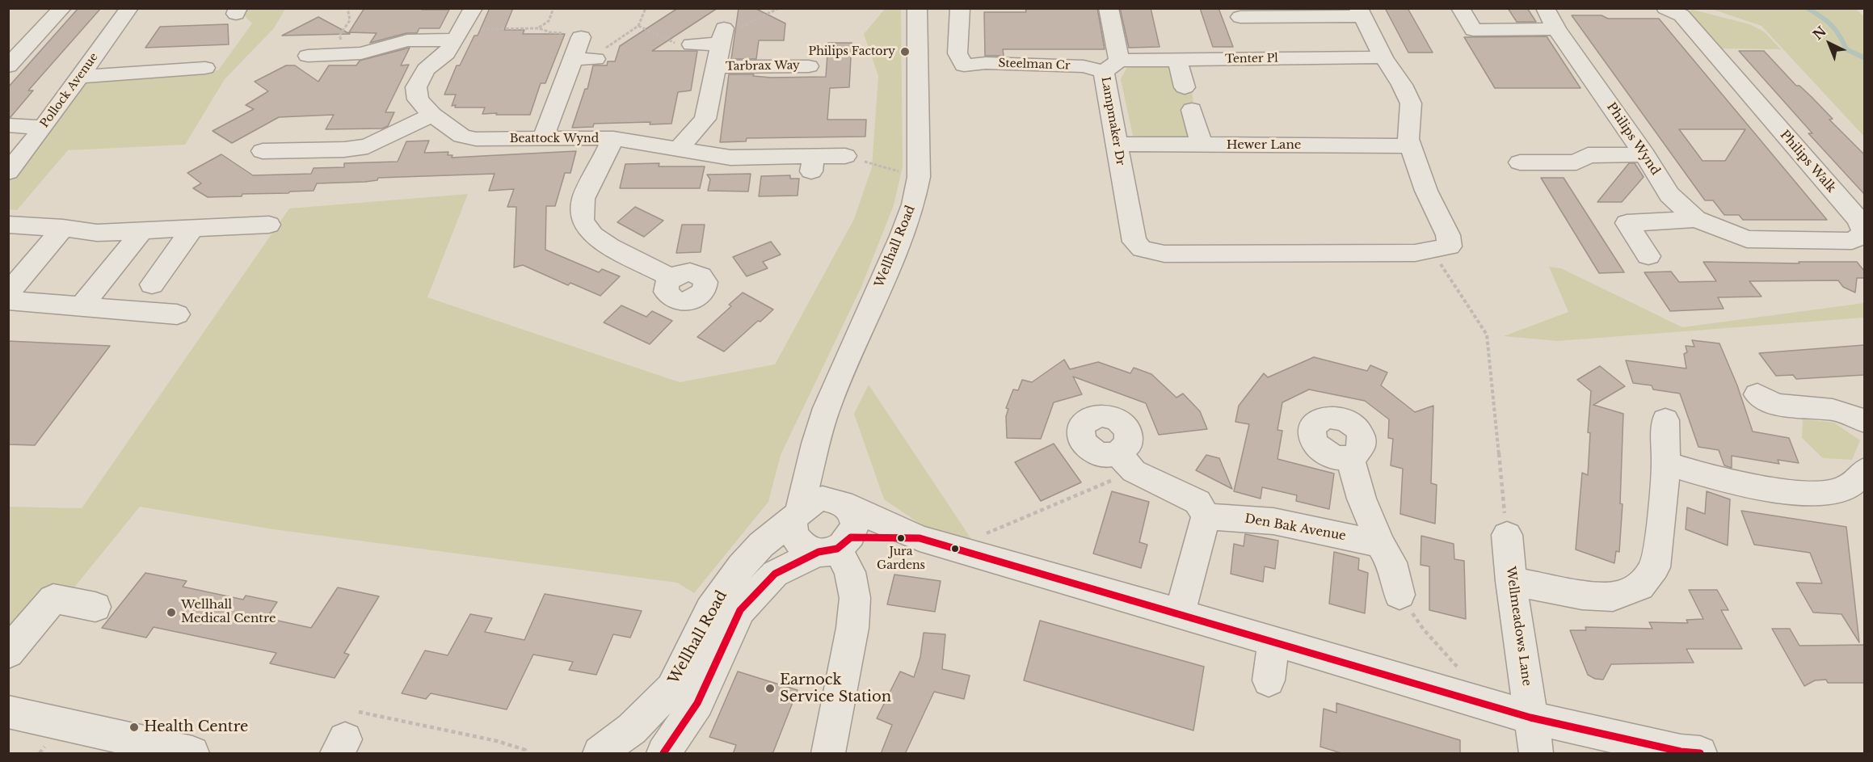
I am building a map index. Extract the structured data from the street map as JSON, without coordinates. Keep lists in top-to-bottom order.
{
  "streets": {
    "street": [
      "Tenter Pl",
      "Steelman Cr",
      "Tarbrax Way",
      "Pollock Avenue",
      "Lampmaker Dr",
      "Beattock Wynd",
      "Philips Wynd",
      "Hewer Lane",
      "Philips Walk",
      "Wellhall Road",
      "Den Bak Avenue",
      "Wellmeadows Lane"
    ]
  },
  "crossings": [
    ["Tenter Pl", "Steelman Cr"],
    ["Tenter Pl", "Lampmaker Dr"],
    ["Steelman Cr", "Lampmaker Dr"],
    ["Tarbrax Way", "Beattock Wynd"],
    ["Lampmaker Dr", "Hewer Lane"],
    ["Philips Wynd", "Philips Walk"]
  ],
  "places": [
    "Philips Factory",
    "Jura Gardens",
    "Wellhall Medical Centre",
    "Earnock Service Station",
    "Health Centre"
  ],
  "north": "top left"
}
